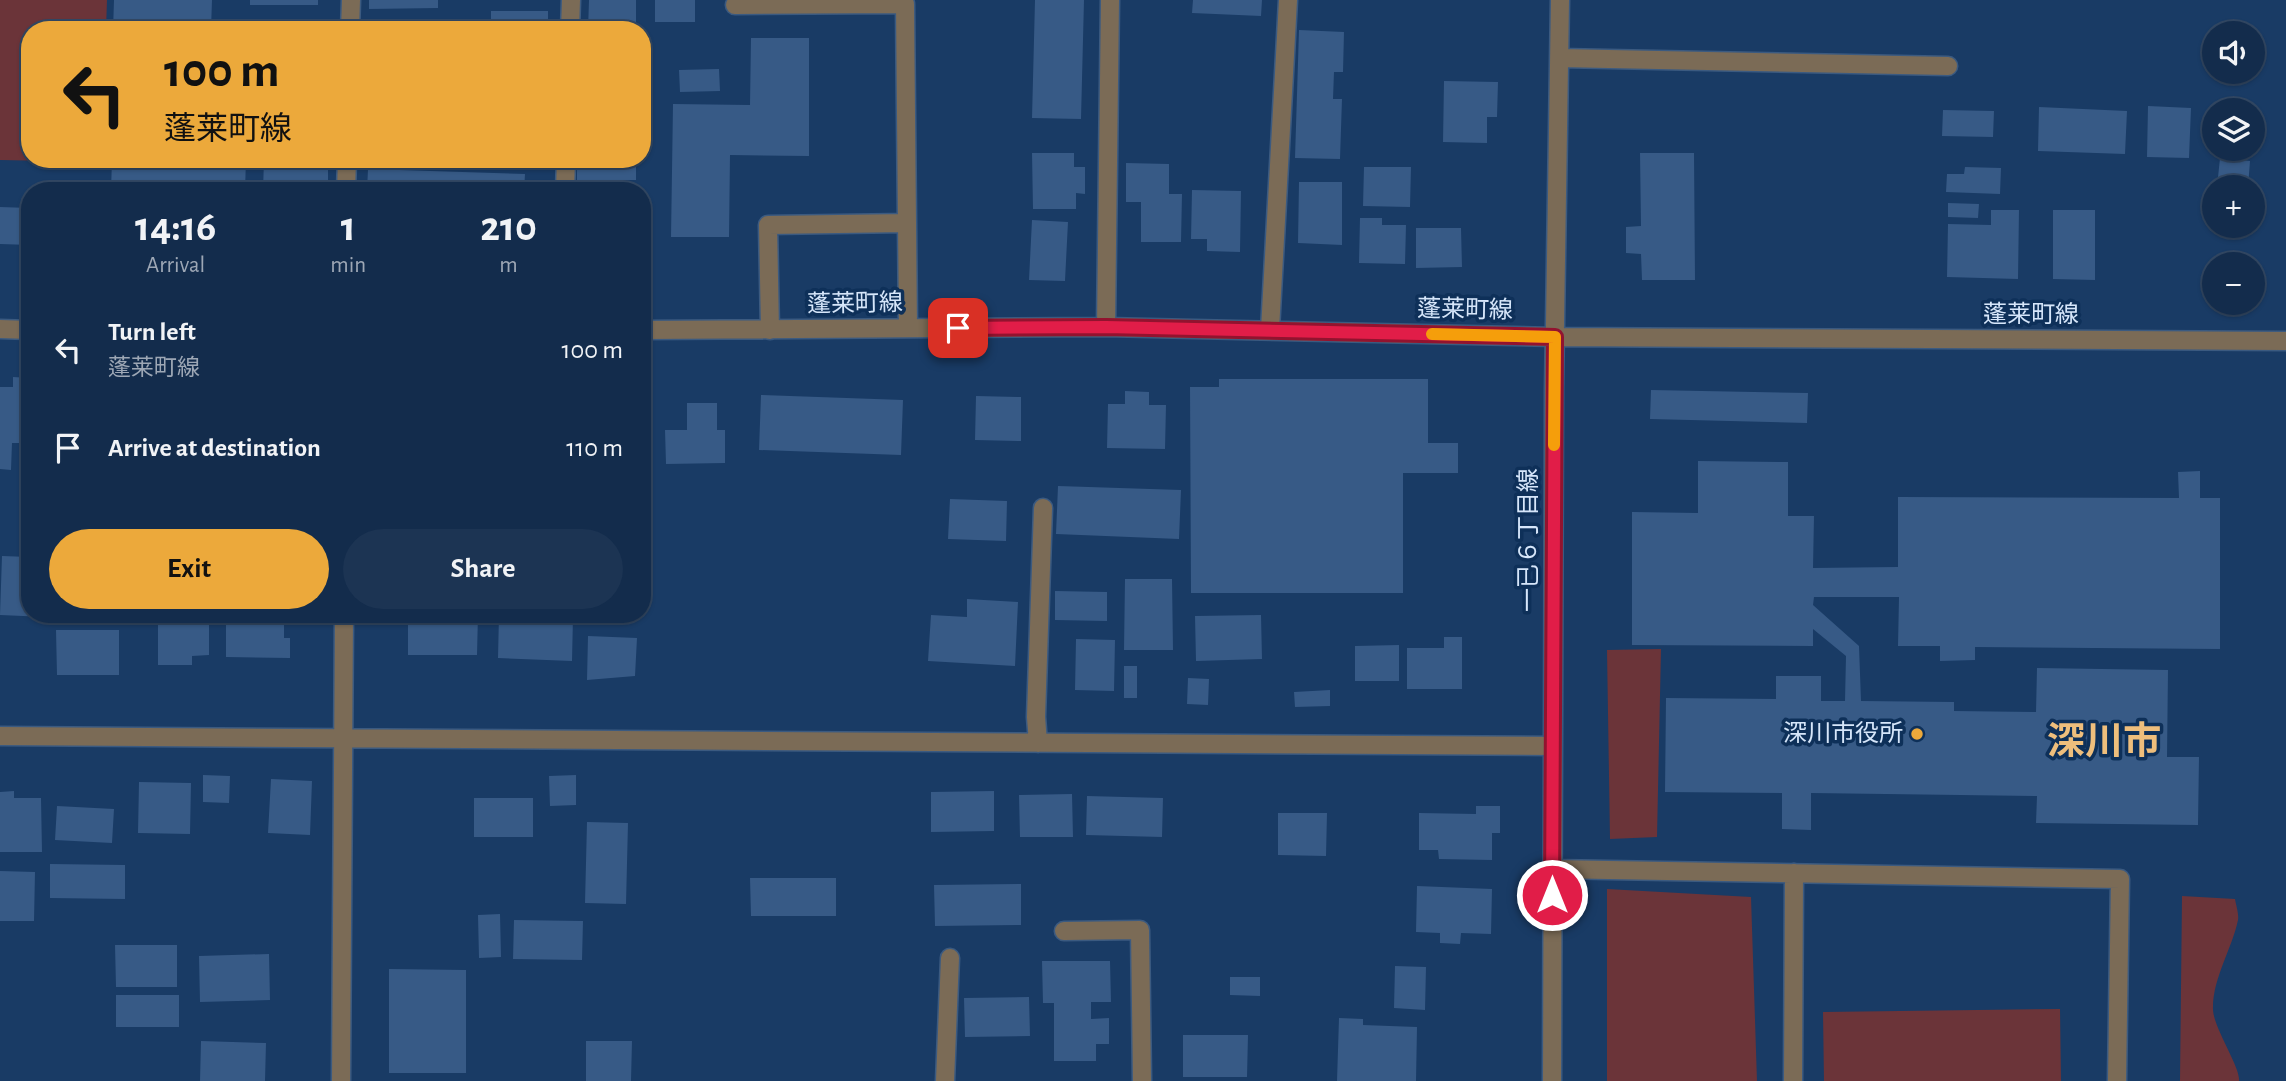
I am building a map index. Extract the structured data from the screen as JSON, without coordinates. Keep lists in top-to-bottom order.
{
  "streets": {
    "street": ["蓬莱町線", "一已６丁目線"]
  },
  "crossings": [
    ["蓬莱町線", "一已６丁目線"]
  ],
  "districts": ["深川市"],
  "places": ["深川市役所"],
  "page": {
    "map_buttons": ["+", "−"],
    "turn": ["100 m", "蓬莱町線"],
    "eta": [
      "14:16",
      "Arrival",
      "1",
      "min",
      "210",
      "m"
    ],
    "list": [
      {
        "name": "Turn left",
        "note": "蓬莱町線",
        "value": "100 m"
      },
      {
        "name": "Arrive at destination",
        "value": "110 m"
      }
    ],
    "buttons": ["Exit", "Share"]
  }
}
